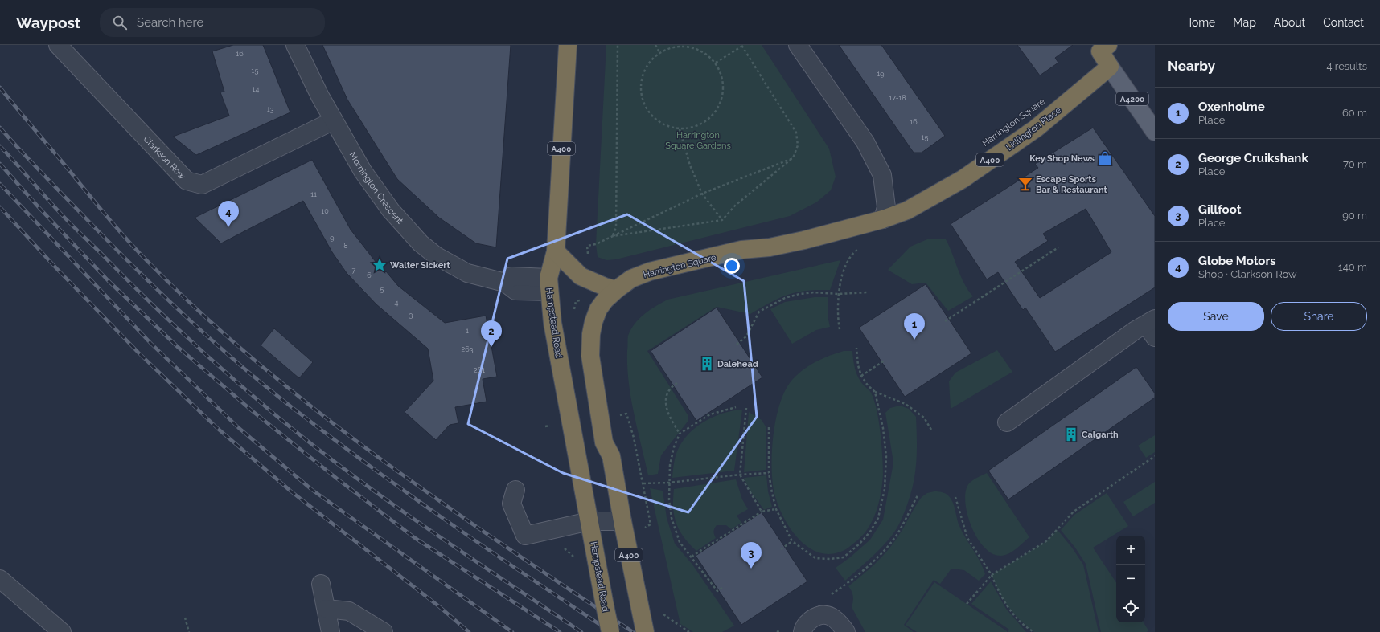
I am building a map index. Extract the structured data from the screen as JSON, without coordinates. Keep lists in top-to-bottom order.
{
  "streets": {
    "highway": [
      "A4200",
      "Harrington Square",
      "Lidlington Place",
      "A400",
      "Hampstead Road"
    ],
    "street": ["Clarkson Row", "Mornington Crescent"]
  },
  "crossings": [
    ["A4200", "Lidlington Place"],
    ["Harrington Square", "Lidlington Place"],
    ["Harrington Square", "A400"],
    ["Clarkson Row", "Mornington Crescent"],
    ["Mornington Crescent", "Hampstead Road"]
  ],
  "parks": ["Harrington Square Gardens"],
  "places": {
    "shop": ["Key Shop News"],
    "bar": ["Escape Sports Bar & Restaurant"],
    "place": ["Walter Sickert"],
    "building": ["Dalehead", "Calgarth"]
  },
  "house_numbers": [
    "16",
    "15",
    "19",
    "14",
    "17-18",
    "13",
    "16",
    "15",
    "11",
    "10",
    "9",
    "8",
    "7",
    "6",
    "5",
    "4",
    "3",
    "1",
    "263",
    "261"
  ],
  "page": {
    "header": "Waypost",
    "search": "Search here",
    "nav": [
      "Home",
      "Map",
      "About",
      "Contact"
    ],
    "heading": ["Nearby", "4 results"],
    "list": [
      {
        "mark": "1",
        "name": "Oxenholme",
        "note": "Place",
        "value": "60 m"
      },
      {
        "mark": "2",
        "name": "George Cruikshank",
        "note": "Place",
        "value": "70 m"
      },
      {
        "mark": "3",
        "name": "Gillfoot",
        "note": "Place",
        "value": "90 m"
      },
      {
        "mark": "4",
        "name": "Globe Motors",
        "note": "Shop · Clarkson Row",
        "value": "140 m"
      }
    ],
    "pins": [
      "4",
      "1",
      "2",
      "3"
    ],
    "buttons": ["Save", "Share"],
    "map_buttons": ["+", "−"]
  }
}
